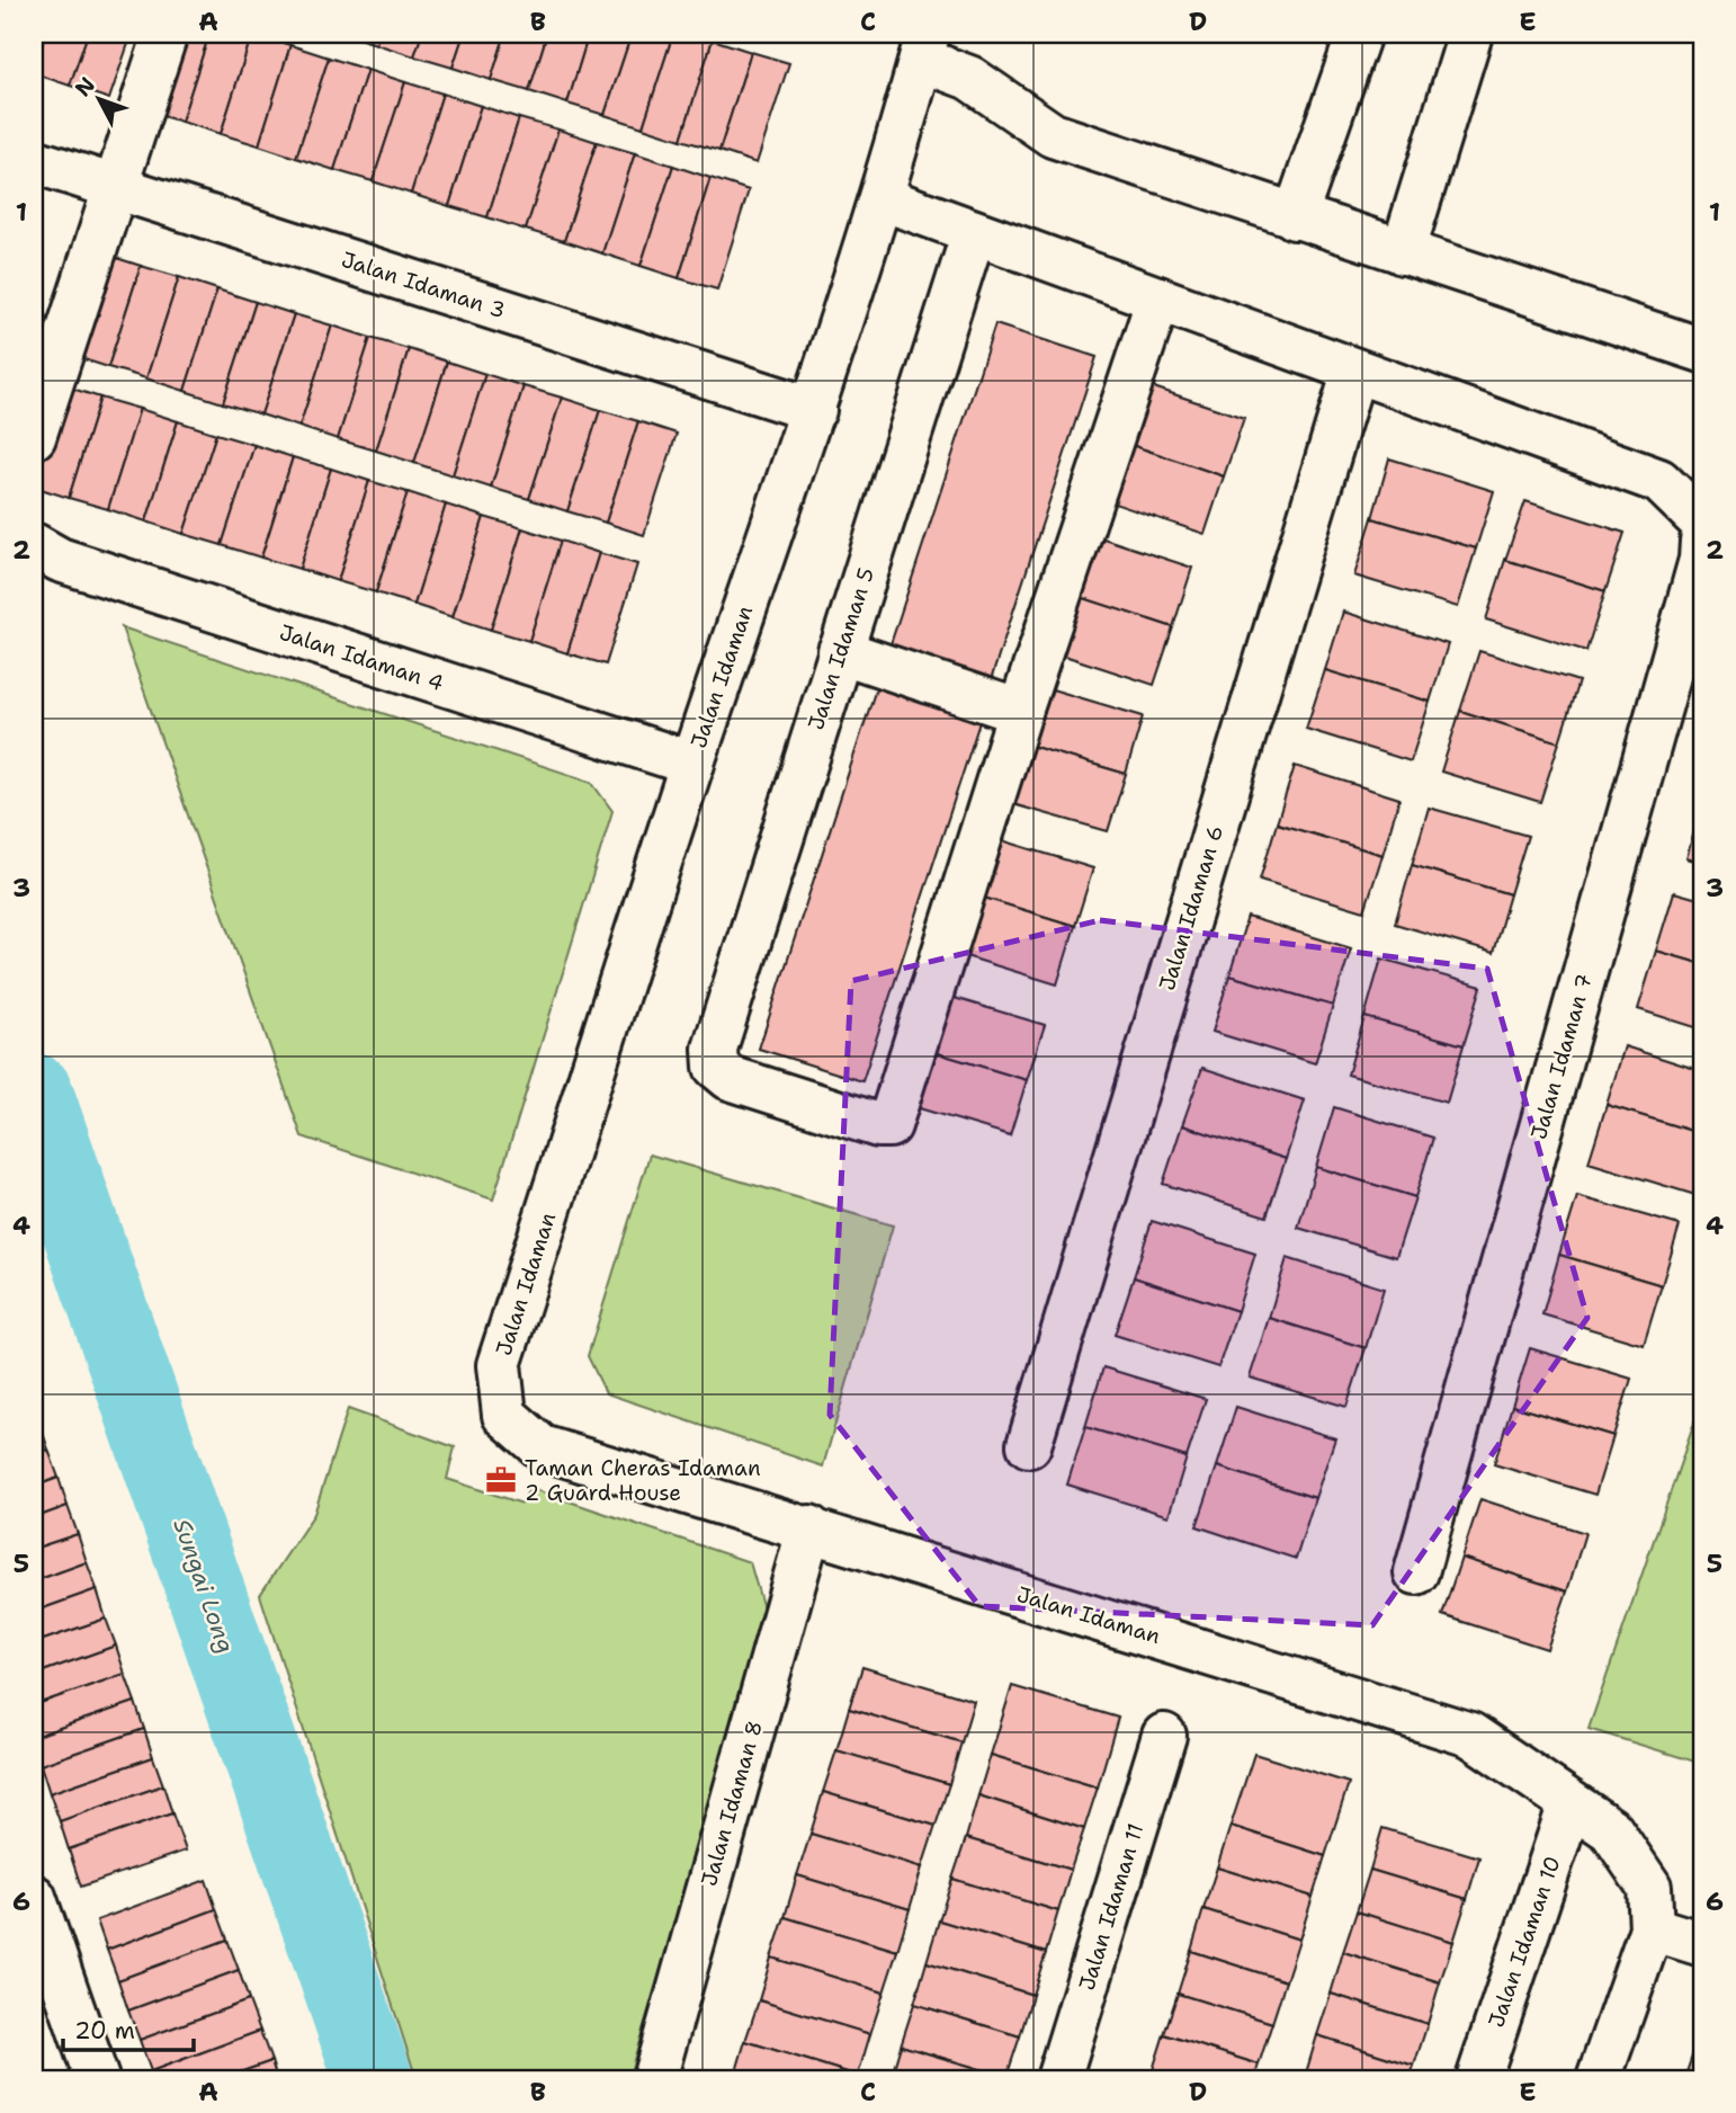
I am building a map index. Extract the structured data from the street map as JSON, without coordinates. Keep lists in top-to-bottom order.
{
  "streets": {
    "street": [
      "Jalan Idaman 3",
      "Jalan Idaman 5",
      "Jalan Idaman 4",
      "Jalan Idaman",
      "Jalan Idaman 6",
      "Jalan Idaman 7",
      "Jalan Idaman 8",
      "Jalan Idaman 11",
      "Jalan Idaman 10"
    ]
  },
  "crossings": [
    ["Jalan Idaman 3", "Jalan Idaman"],
    ["Jalan Idaman 4", "Jalan Idaman"],
    ["Jalan Idaman", "Jalan Idaman 8"],
    ["Jalan Idaman", "Jalan Idaman 10"]
  ],
  "water": ["Sungai Long"],
  "places": {
    "office": ["Taman Cheras Idaman 2 Guard House"]
  },
  "scale_bar": "20 m",
  "north": "top left",
  "grid": {
    "columns": [
      "A",
      "B",
      "C",
      "D",
      "E"
    ],
    "rows": [
      "1",
      "2",
      "3",
      "4",
      "5",
      "6"
    ]
  }
}
